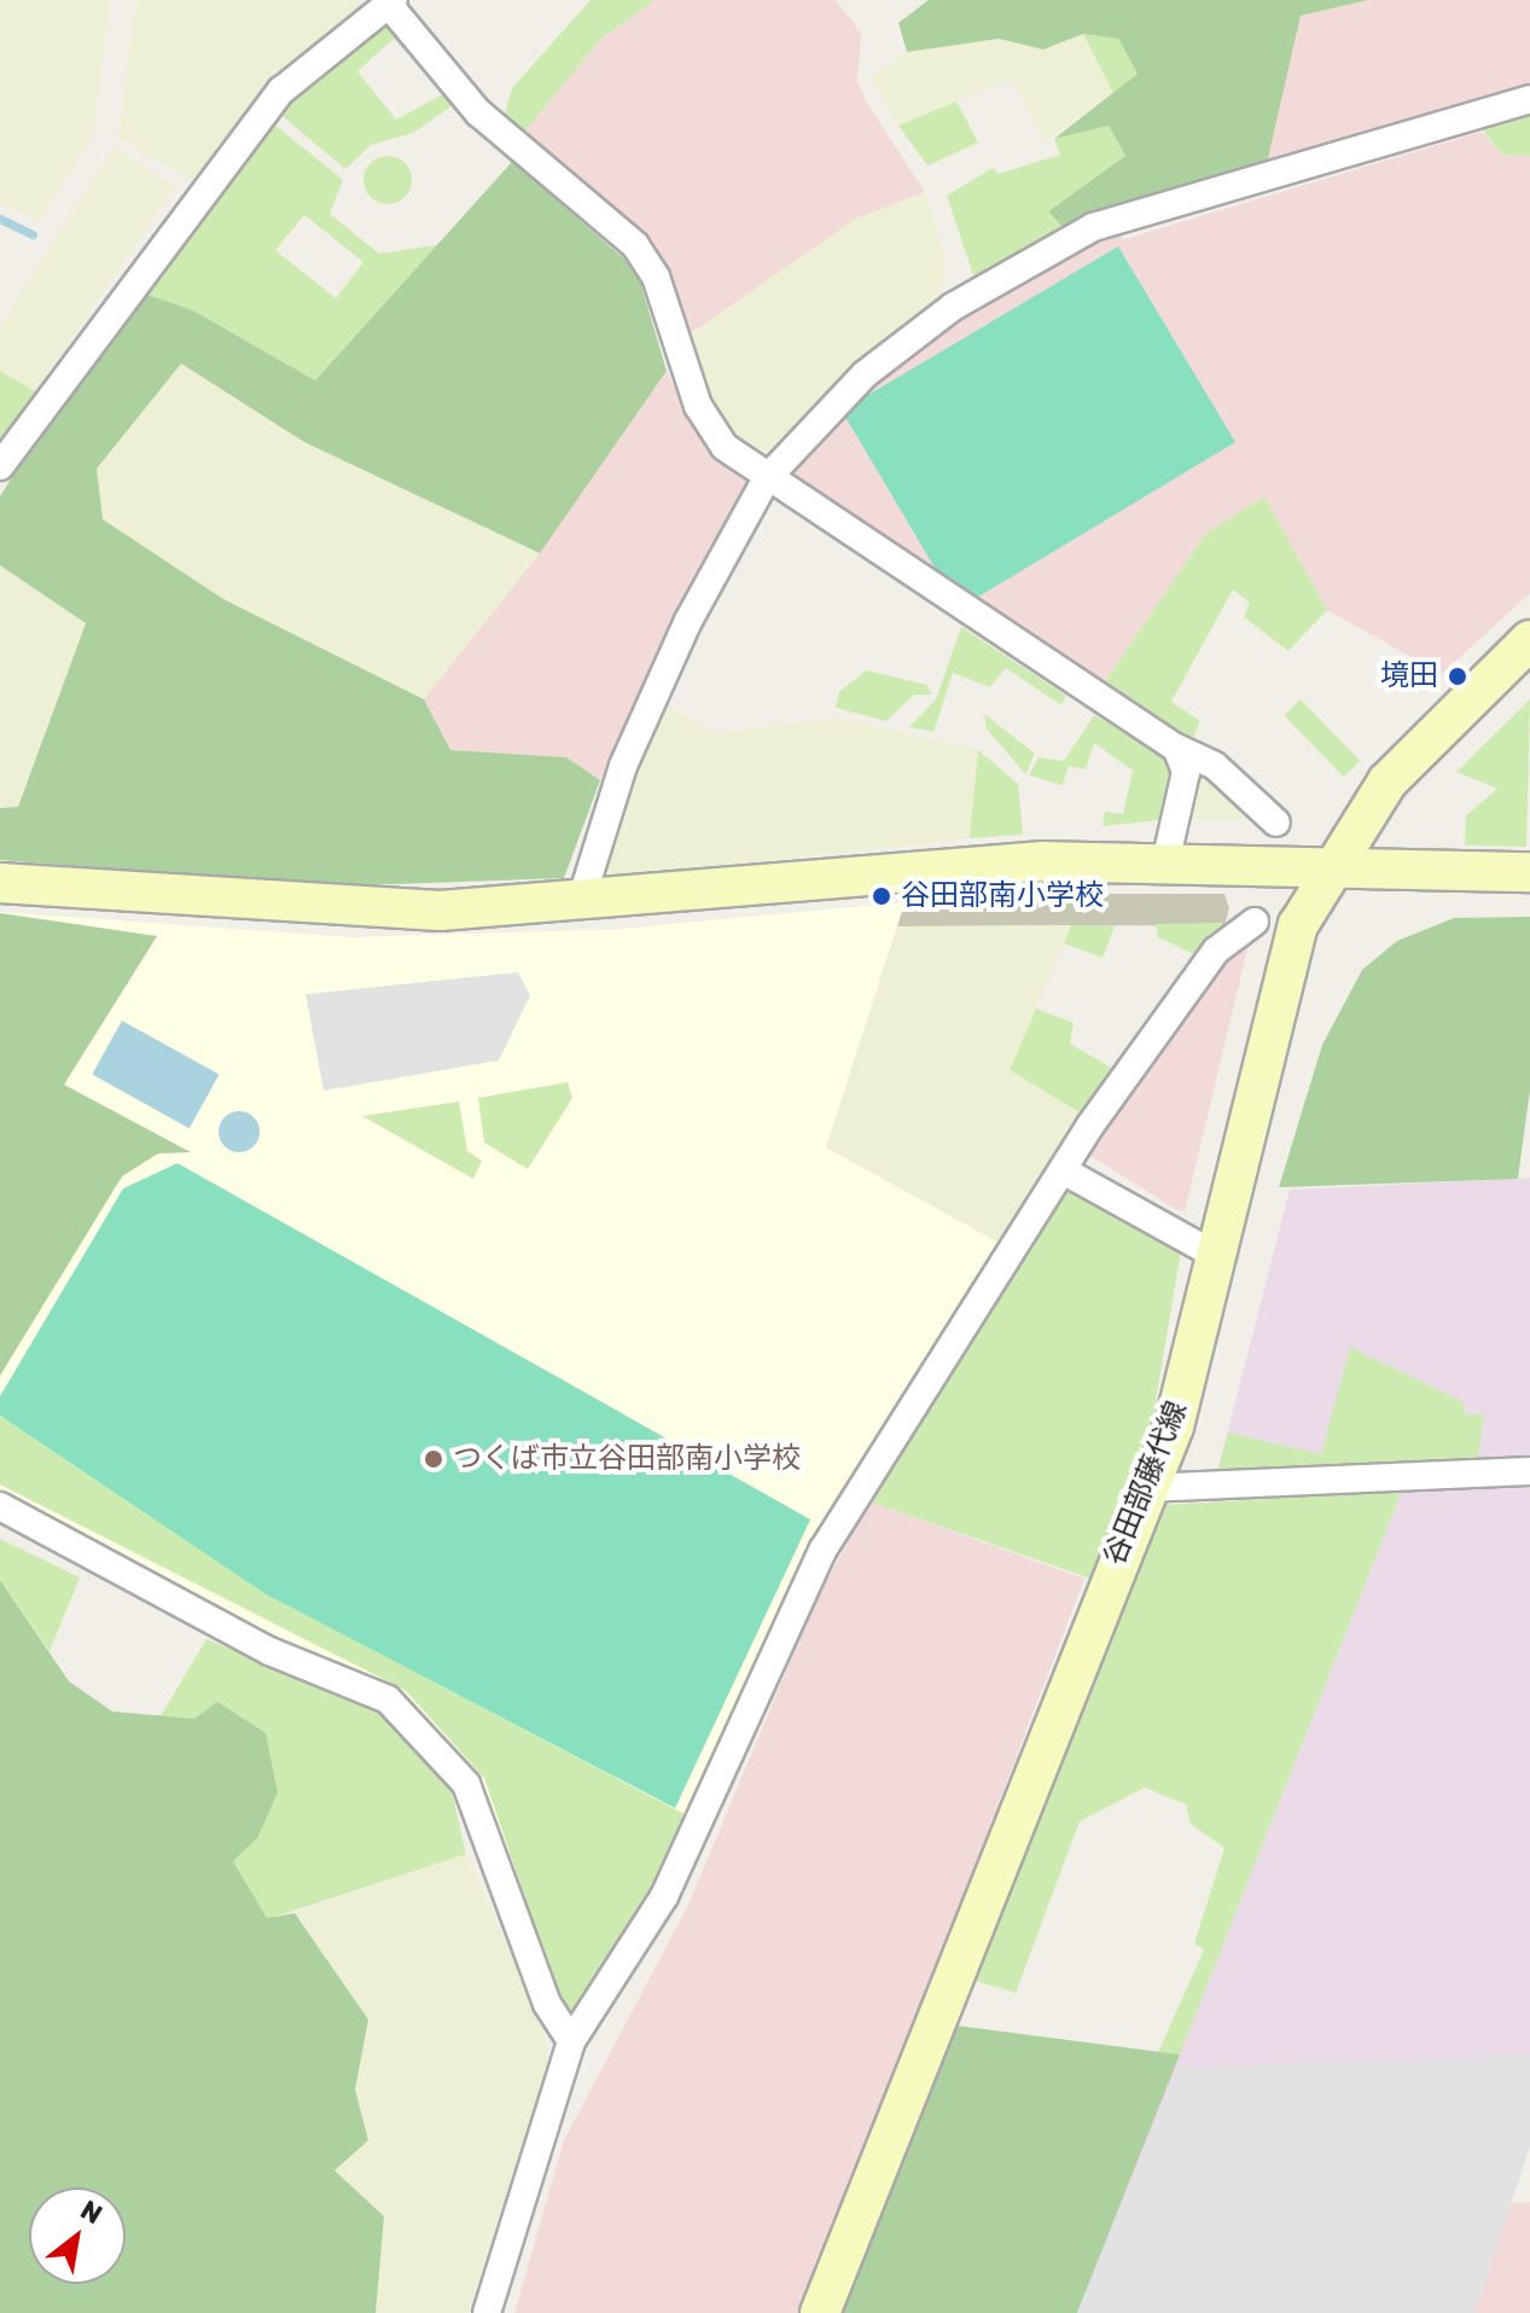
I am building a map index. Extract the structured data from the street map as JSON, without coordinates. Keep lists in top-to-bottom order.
{
  "streets": {
    "main road": ["谷田部藤代線"]
  },
  "places": ["境田", "谷田部南小学校", "つくば市立谷田部南小学校"],
  "north": "top right"
}
